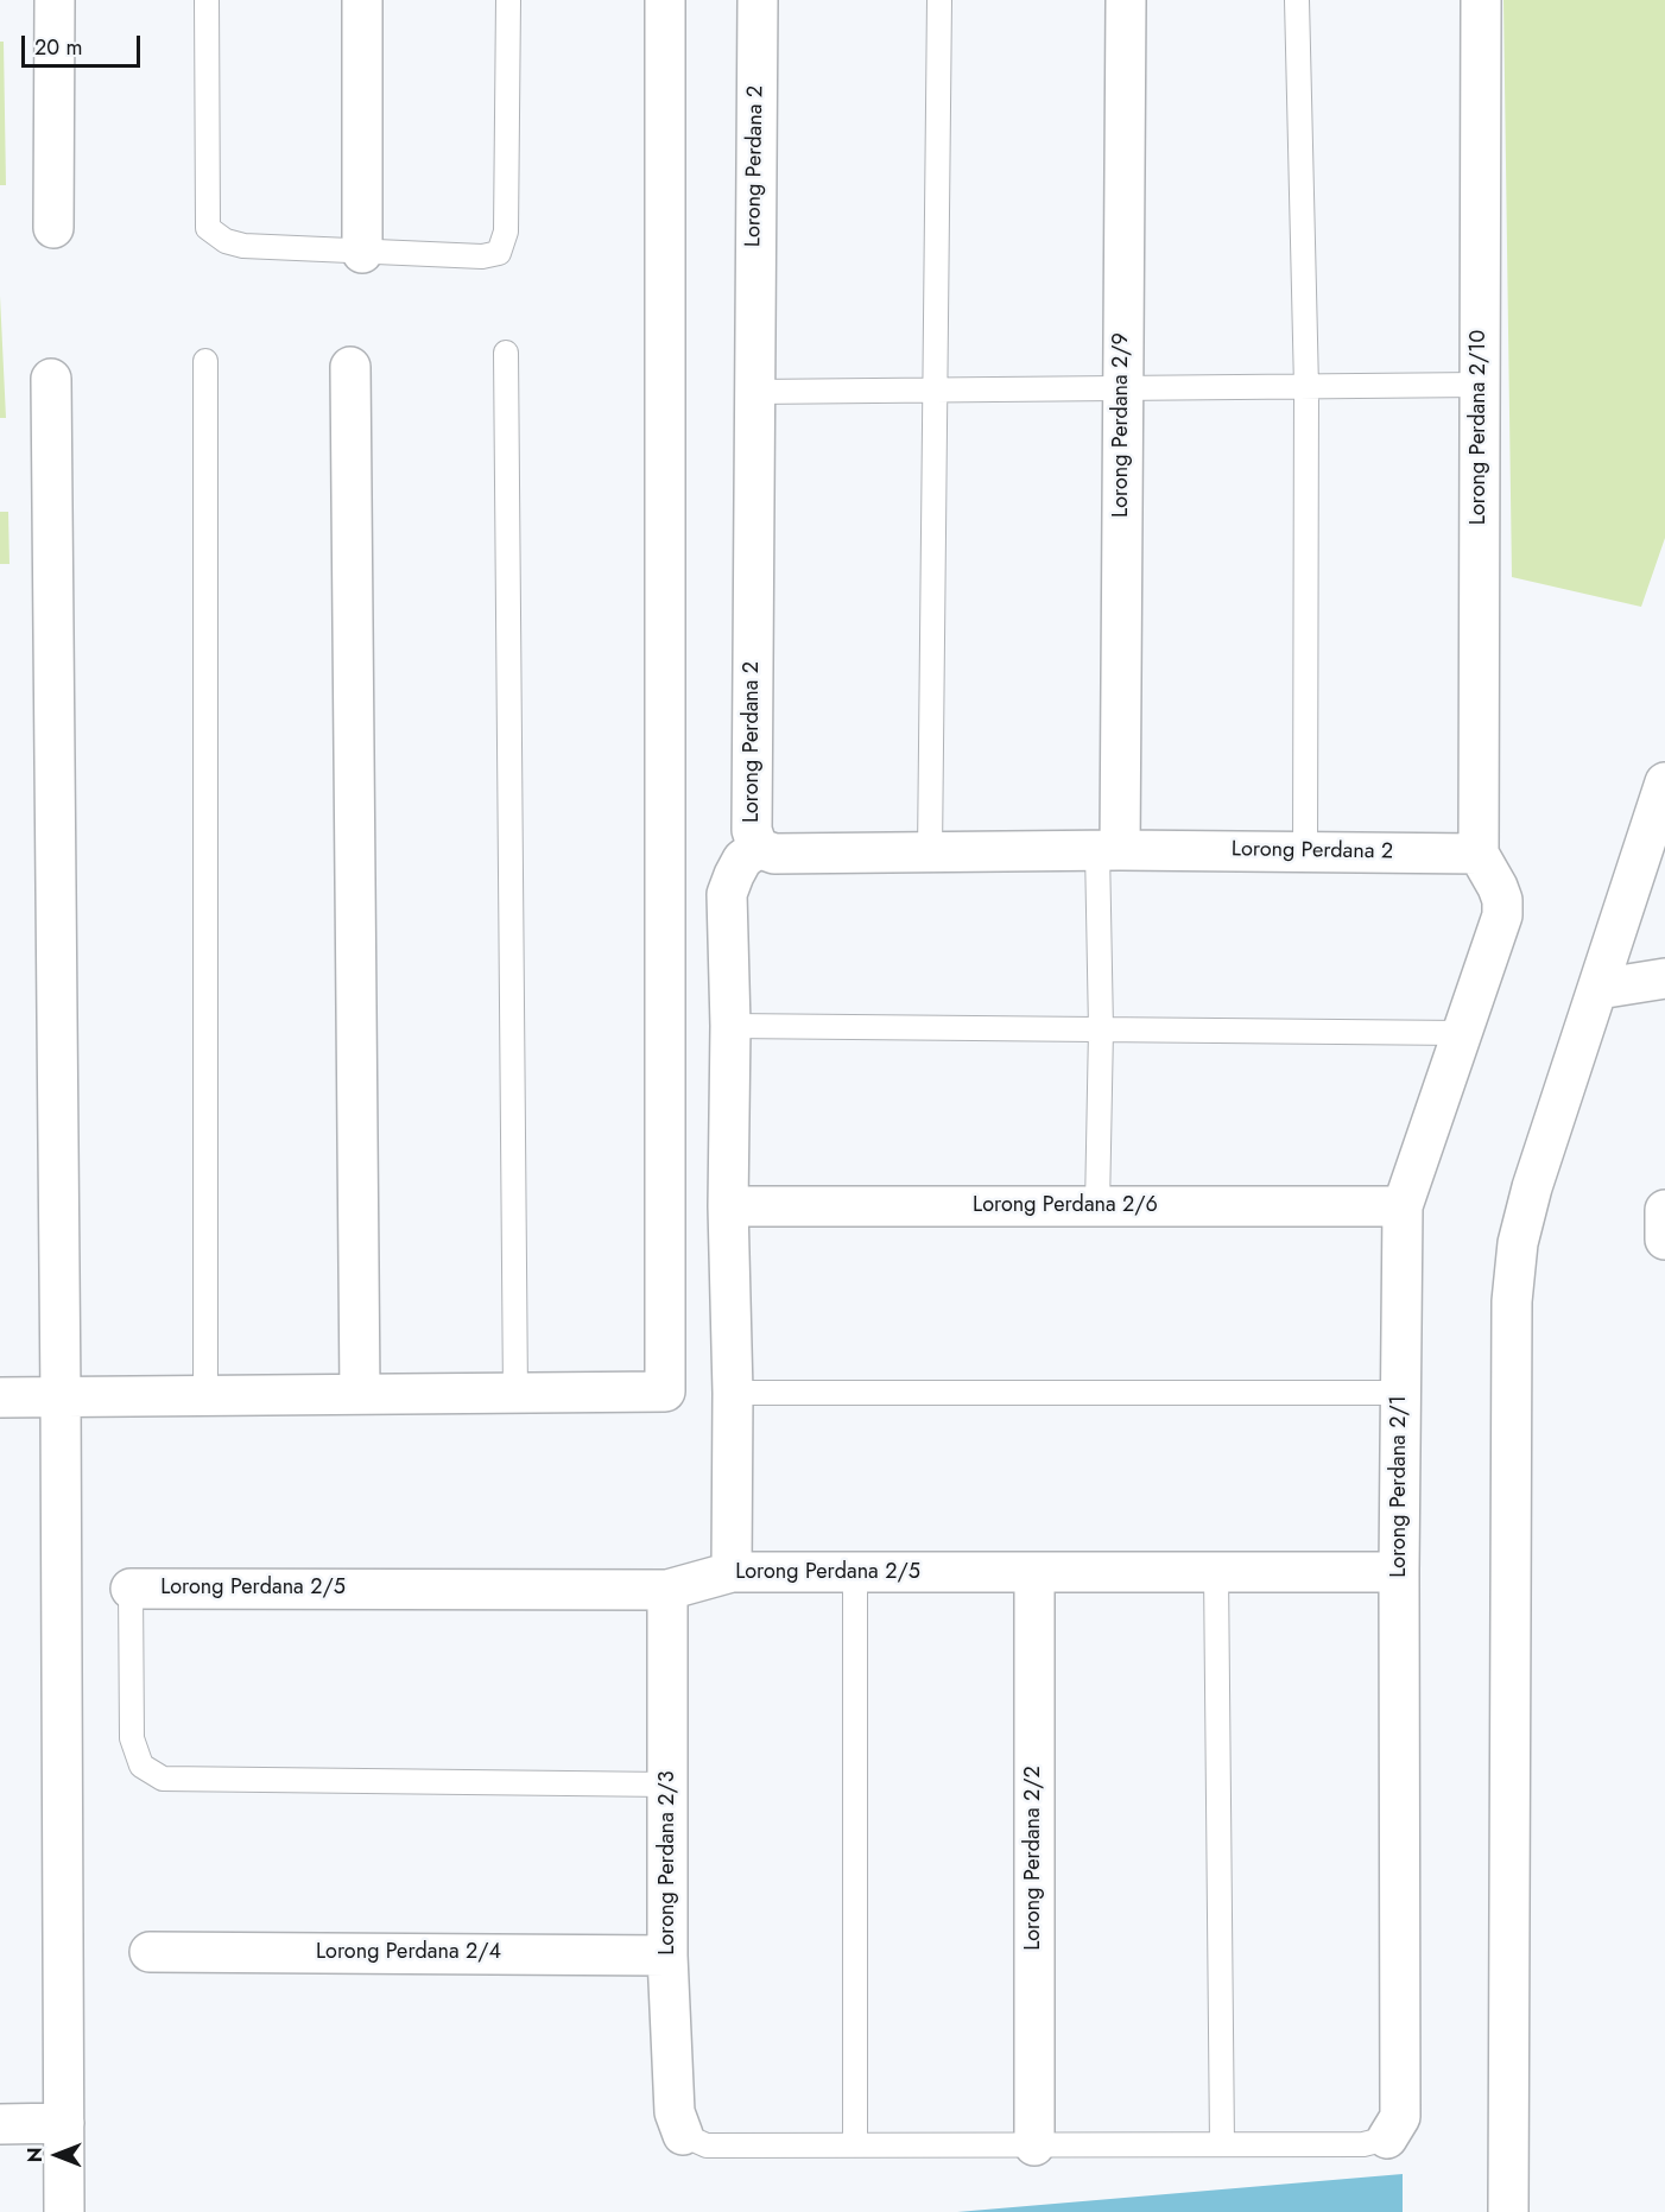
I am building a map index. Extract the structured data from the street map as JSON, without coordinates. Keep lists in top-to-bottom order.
{
  "streets": {
    "street": [
      "Lorong Perdana 2",
      "Lorong Perdana 2/9",
      "Lorong Perdana 2/10",
      "Lorong Perdana 2/6",
      "Lorong Perdana 2/1",
      "Lorong Perdana 2/5",
      "Lorong Perdana 2/2",
      "Lorong Perdana 2/3",
      "Lorong Perdana 2/4"
    ]
  },
  "crossings": [
    ["Lorong Perdana 2", "Lorong Perdana 2/9"],
    ["Lorong Perdana 2", "Lorong Perdana 2/10"],
    ["Lorong Perdana 2", "Lorong Perdana 2/1"],
    ["Lorong Perdana 2/10", "Lorong Perdana 2/1"],
    ["Lorong Perdana 2/6", "Lorong Perdana 2/1"],
    ["Lorong Perdana 2/1", "Lorong Perdana 2/5"],
    ["Lorong Perdana 2/5", "Lorong Perdana 2/2"],
    ["Lorong Perdana 2/5", "Lorong Perdana 2/3"],
    ["Lorong Perdana 2/3", "Lorong Perdana 2/4"]
  ],
  "scale_bar": "20 m",
  "north": "left"
}
